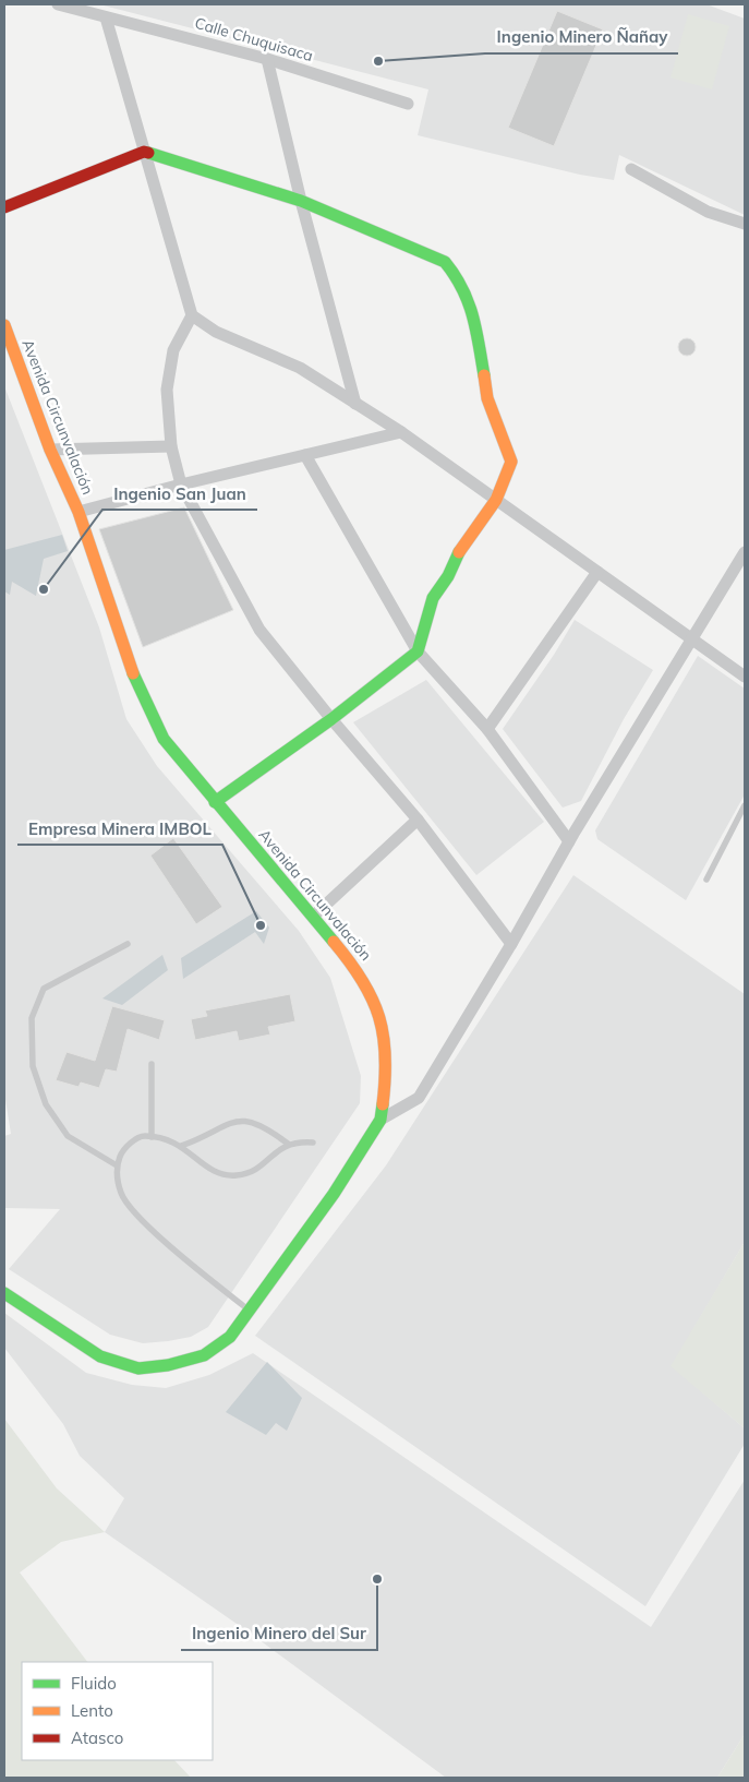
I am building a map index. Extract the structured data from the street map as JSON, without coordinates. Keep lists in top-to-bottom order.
{
  "streets": {
    "main road": ["Avenida Circunvalación"],
    "street": ["Calle Chuquisaca"]
  },
  "places": [
    "Ingenio Minero Ñañay",
    "Ingenio San Juan",
    "Empresa Minera IMBOL",
    "Ingenio Minero del Sur"
  ],
  "legend": ["Fluido", "Lento", "Atasco"]
}
